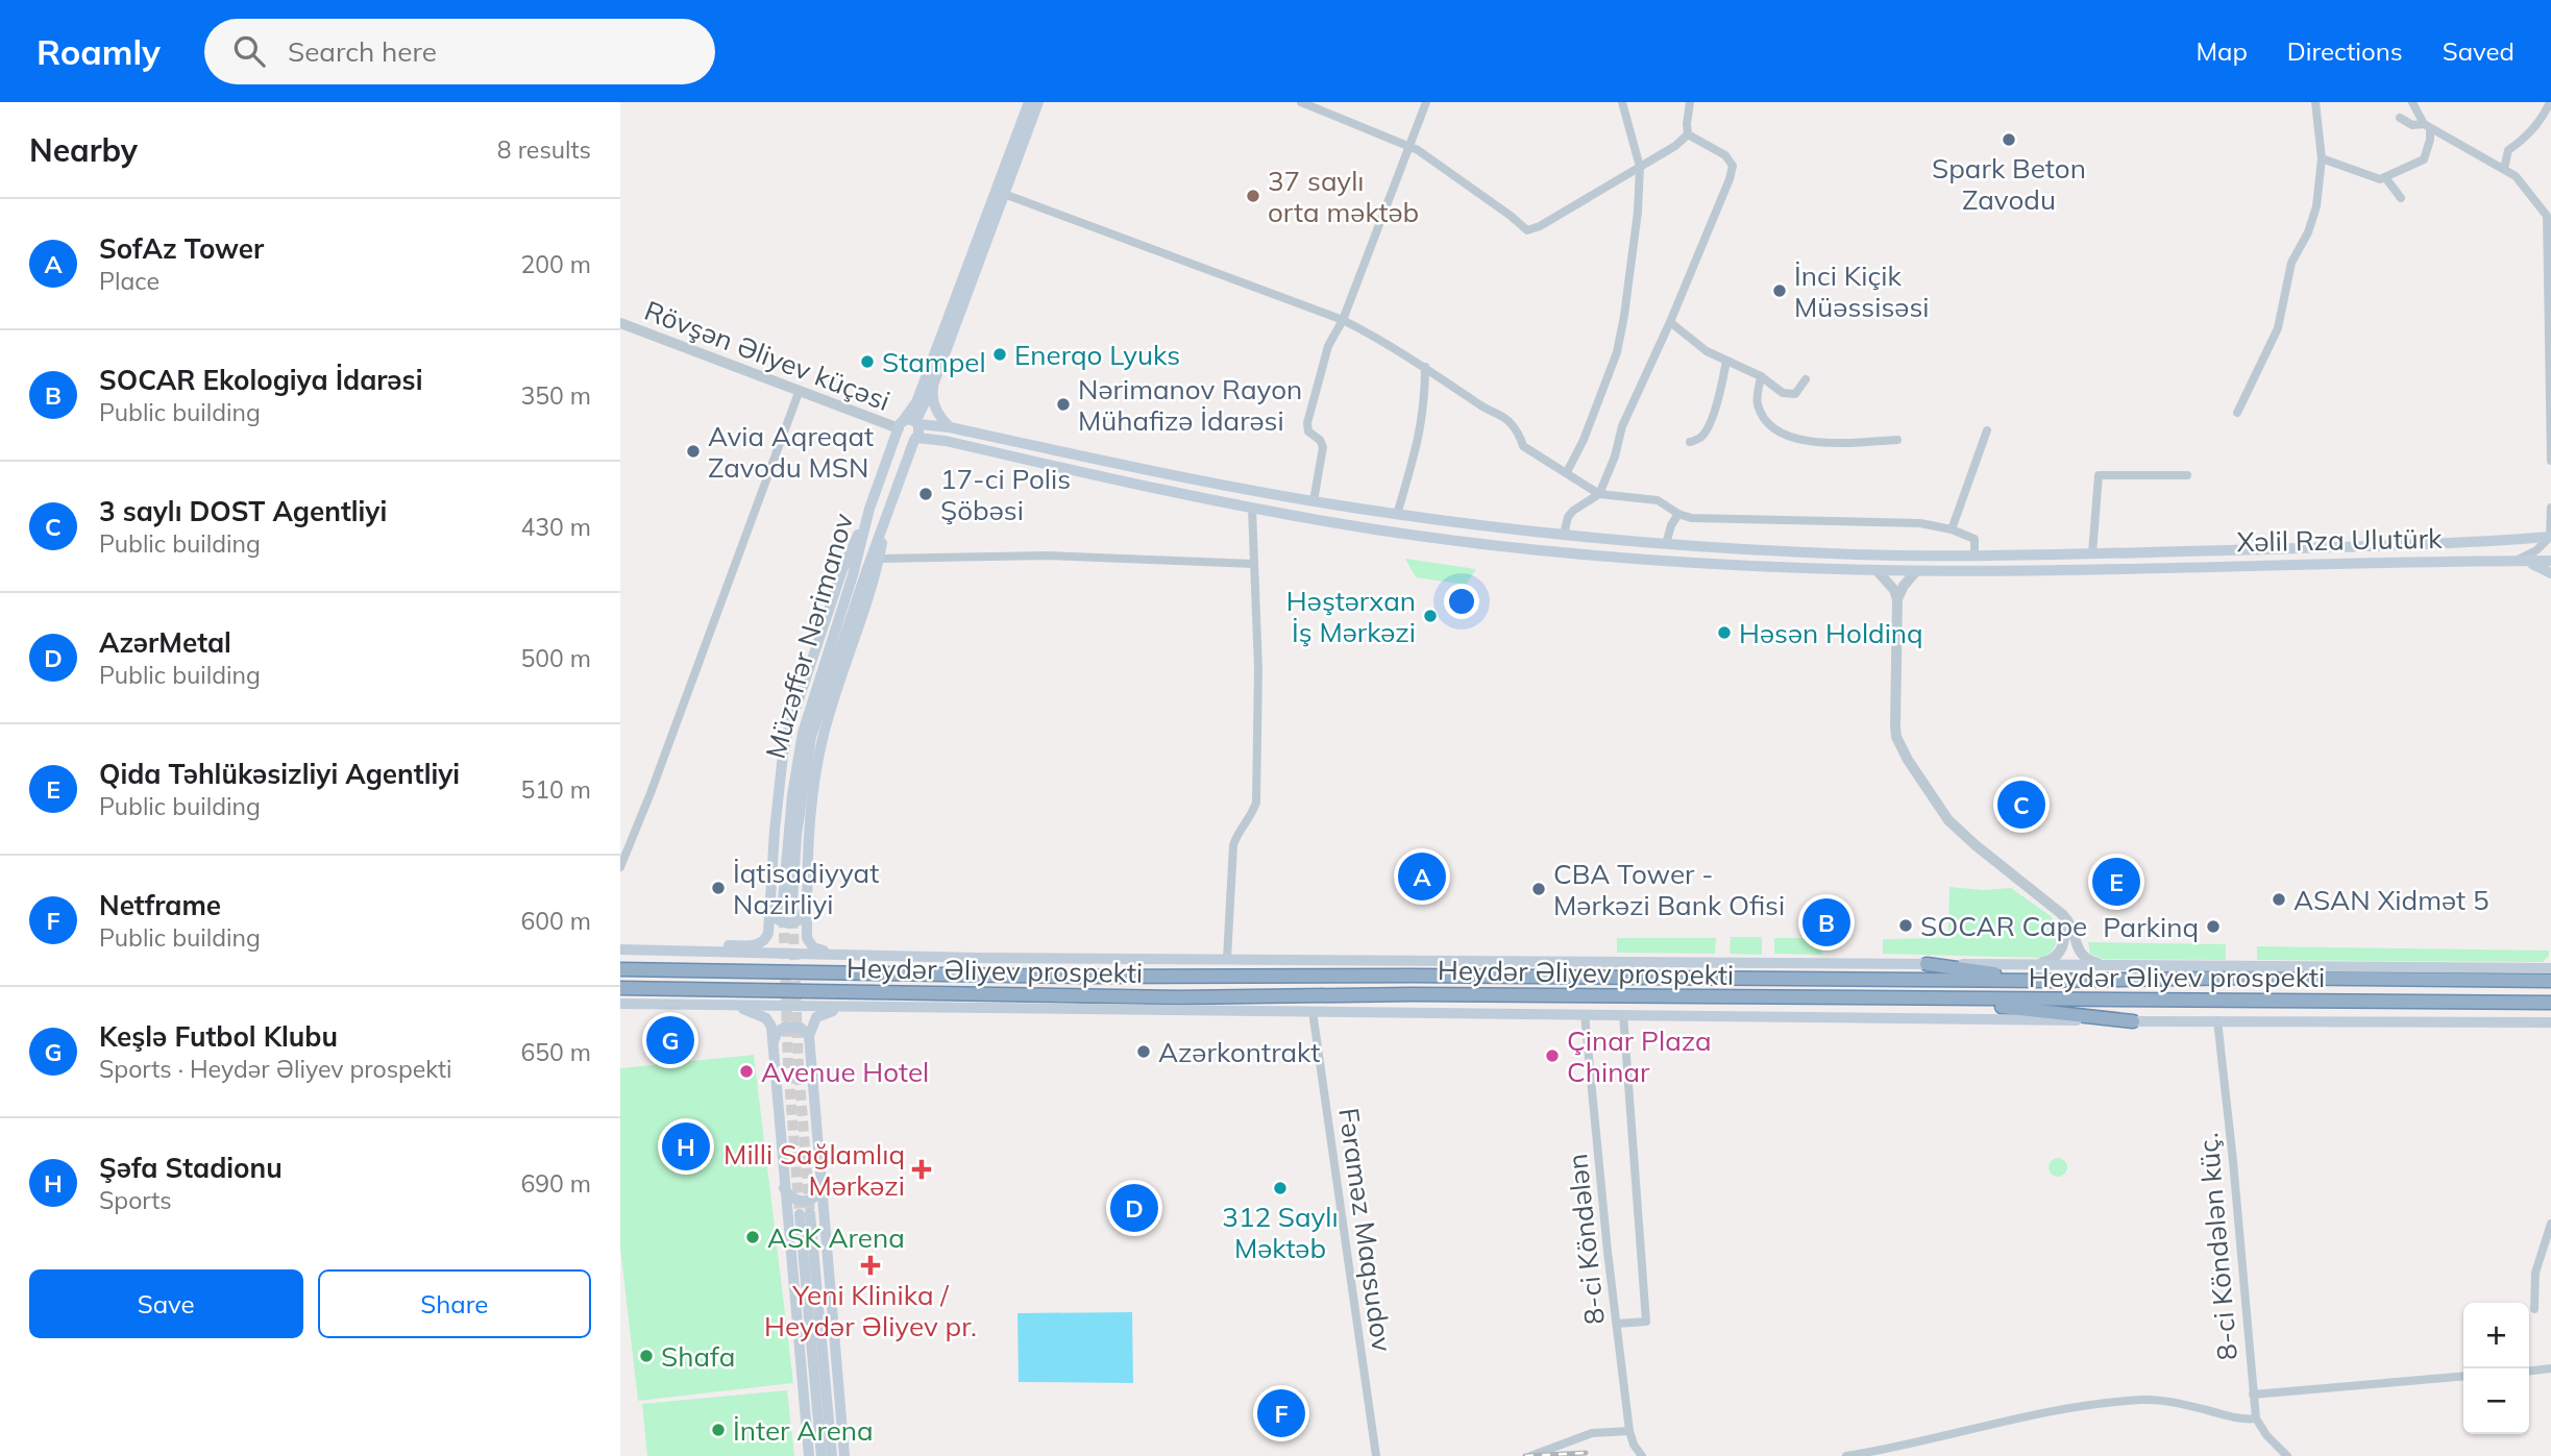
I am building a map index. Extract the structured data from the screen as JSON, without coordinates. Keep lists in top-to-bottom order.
{
  "streets": {
    "highway": ["Heydər Əliyev prospekti"],
    "main road": ["Xəlil Rza Ulutürk", "Müzəffər Nərimanov"],
    "street": [
      "Rövşən Əliyev küçəsi",
      "Fəraməz Maqsudov",
      "8-ci Köndələn",
      "8-ci Köndələn küç."
    ]
  },
  "crossings": [
    ["Rövşən Əliyev küçəsi", "Xəlil Rza Ulutürk"],
    ["Rövşən Əliyev küçəsi", "Müzəffər Nərimanov"],
    ["Xəlil Rza Ulutürk", "Müzəffər Nərimanov"]
  ],
  "places": {
    "other": [
      "Spark Beton Zavodu",
      "37 saylı orta məktəb",
      "İnci Kiçik Müəssisəsi",
      "Enerqo Lyuks",
      "Stampel",
      "Nərimanov Rayon Mühafizə İdarəsi",
      "Avia Aqreqat Zavodu MSN",
      "17-ci Polis Şöbəsi",
      "Həştərxan İş Mərkəzi",
      "Həsən Holdinq",
      "İqtisadiyyat Nazirliyi",
      "CBA Tower - Mərkəzi Bank Ofisi",
      "ASAN Xidmət 5",
      "SOCAR Cape",
      "Parkinq",
      "Azərkontrakt",
      "Çinar Plaza Chinar",
      "Avenue Hotel",
      "312 Saylı Məktəb",
      "ASK Arena",
      "Shafa",
      "İnter Arena"
    ],
    "health": ["Milli Sağlamlıq Mərkəzi", "Yeni Klinika / Heydər Əliyev pr."]
  },
  "page": {
    "header": "Roamly",
    "search": "Search here",
    "nav": ["Map", "Directions", "Saved"],
    "heading": ["Nearby", "8 results"],
    "list": [
      {
        "mark": "A",
        "name": "SofAz Tower",
        "note": "Place",
        "value": "200 m"
      },
      {
        "mark": "B",
        "name": "SOCAR Ekologiya İdarəsi",
        "note": "Public building",
        "value": "350 m"
      },
      {
        "mark": "C",
        "name": "3 saylı DOST Agentliyi",
        "note": "Public building",
        "value": "430 m"
      },
      {
        "mark": "D",
        "name": "AzərMetal",
        "note": "Public building",
        "value": "500 m"
      },
      {
        "mark": "E",
        "name": "Qida Təhlükəsizliyi Agentliyi",
        "note": "Public building",
        "value": "510 m"
      },
      {
        "mark": "F",
        "name": "Netframe",
        "note": "Public building",
        "value": "600 m"
      },
      {
        "mark": "G",
        "name": "Keşlə Futbol Klubu",
        "note": "Sports · Heydər Əliyev prospekti",
        "value": "650 m"
      },
      {
        "mark": "H",
        "name": "Şəfa Stadionu",
        "note": "Sports",
        "value": "690 m"
      }
    ],
    "pins": [
      "C",
      "A",
      "E",
      "B",
      "G",
      "H",
      "D",
      "F"
    ],
    "buttons": ["Save", "Share"],
    "map_buttons": ["+", "−"]
  }
}
